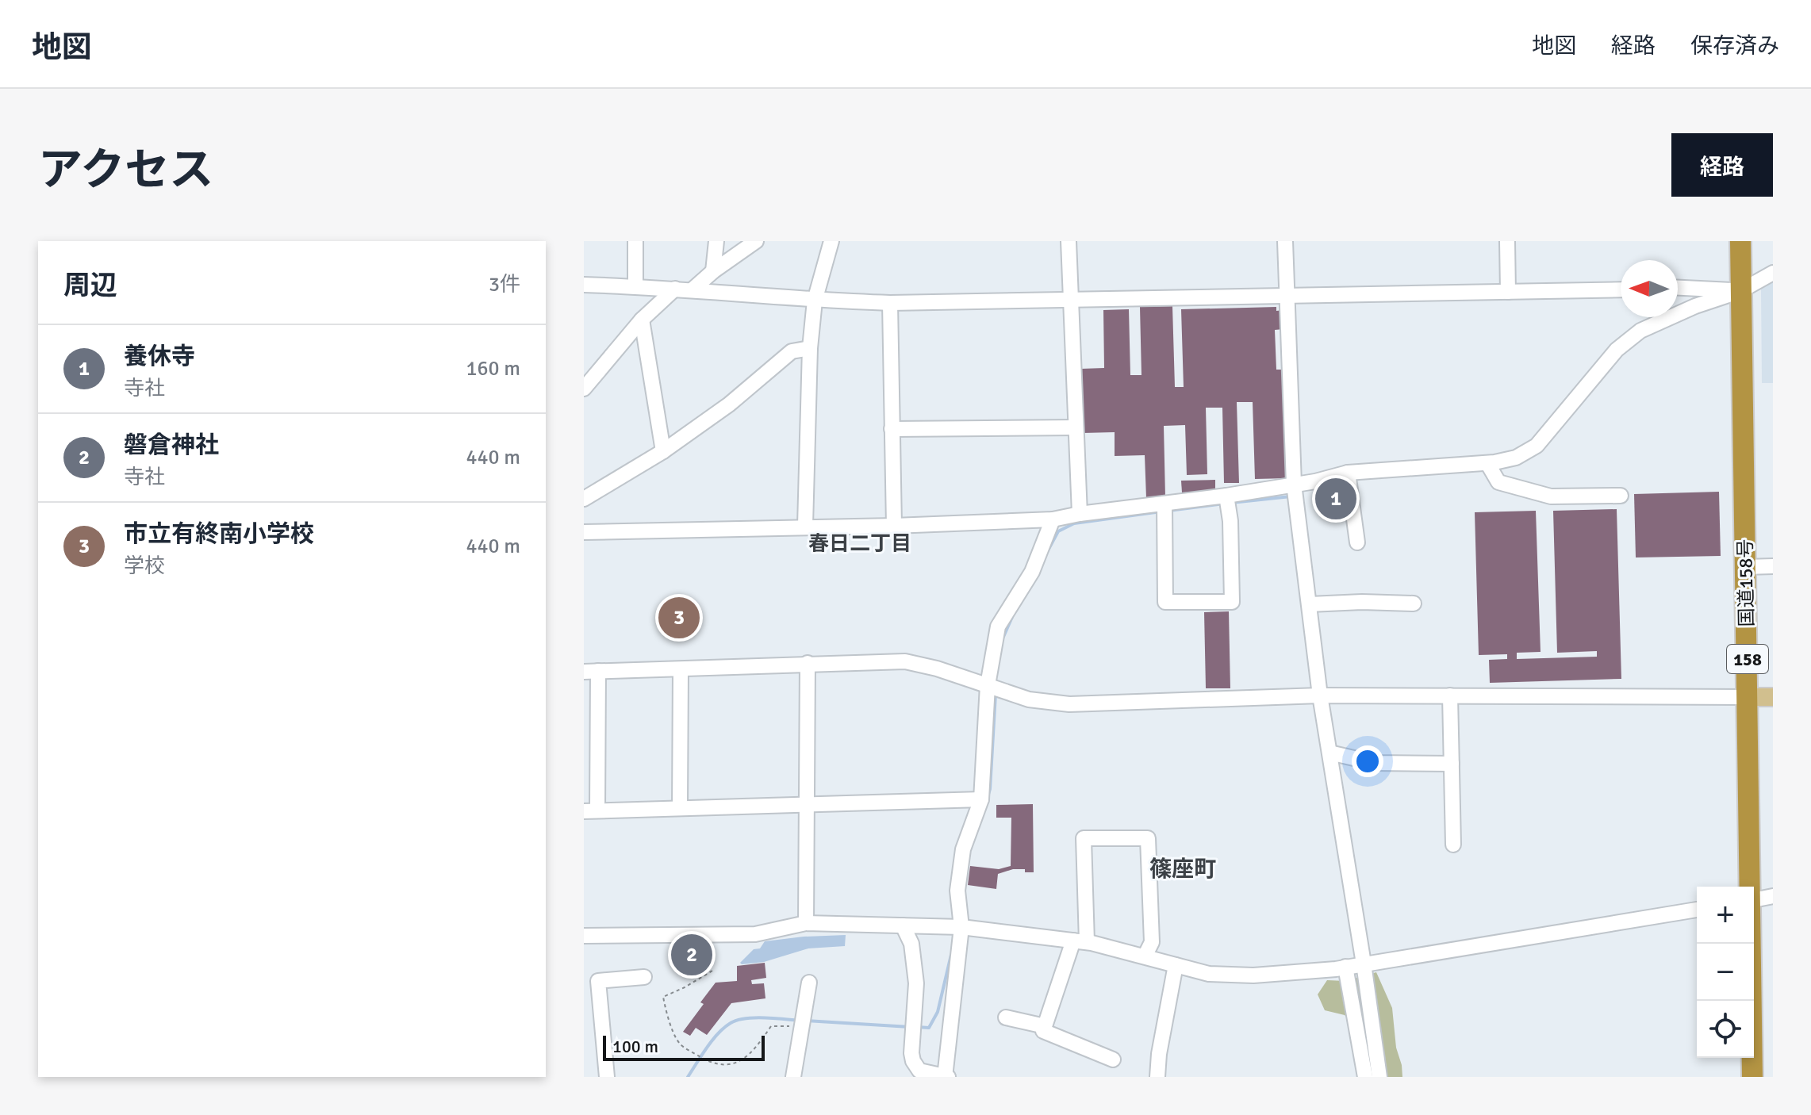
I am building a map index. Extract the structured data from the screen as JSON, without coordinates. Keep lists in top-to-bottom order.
{
  "streets": {
    "highway": ["国道158号", "158"]
  },
  "districts": ["春日二丁目", "篠座町"],
  "scale_bar": "100 m",
  "north": "left",
  "page": {
    "header": "地図",
    "nav": ["地図", "経路", "保存済み"],
    "title": "アクセス",
    "buttons": "経路",
    "heading": ["周辺", "3件"],
    "list": [
      {
        "mark": "1",
        "name": "養休寺",
        "note": "寺社",
        "value": "160 m"
      },
      {
        "mark": "2",
        "name": "磐倉神社",
        "note": "寺社",
        "value": "440 m"
      },
      {
        "mark": "3",
        "name": "市立有終南小学校",
        "note": "学校",
        "value": "440 m"
      }
    ],
    "pins": ["1", "3", "2"],
    "map_buttons": ["+", "−"],
    "scale": "100 m"
  }
}
